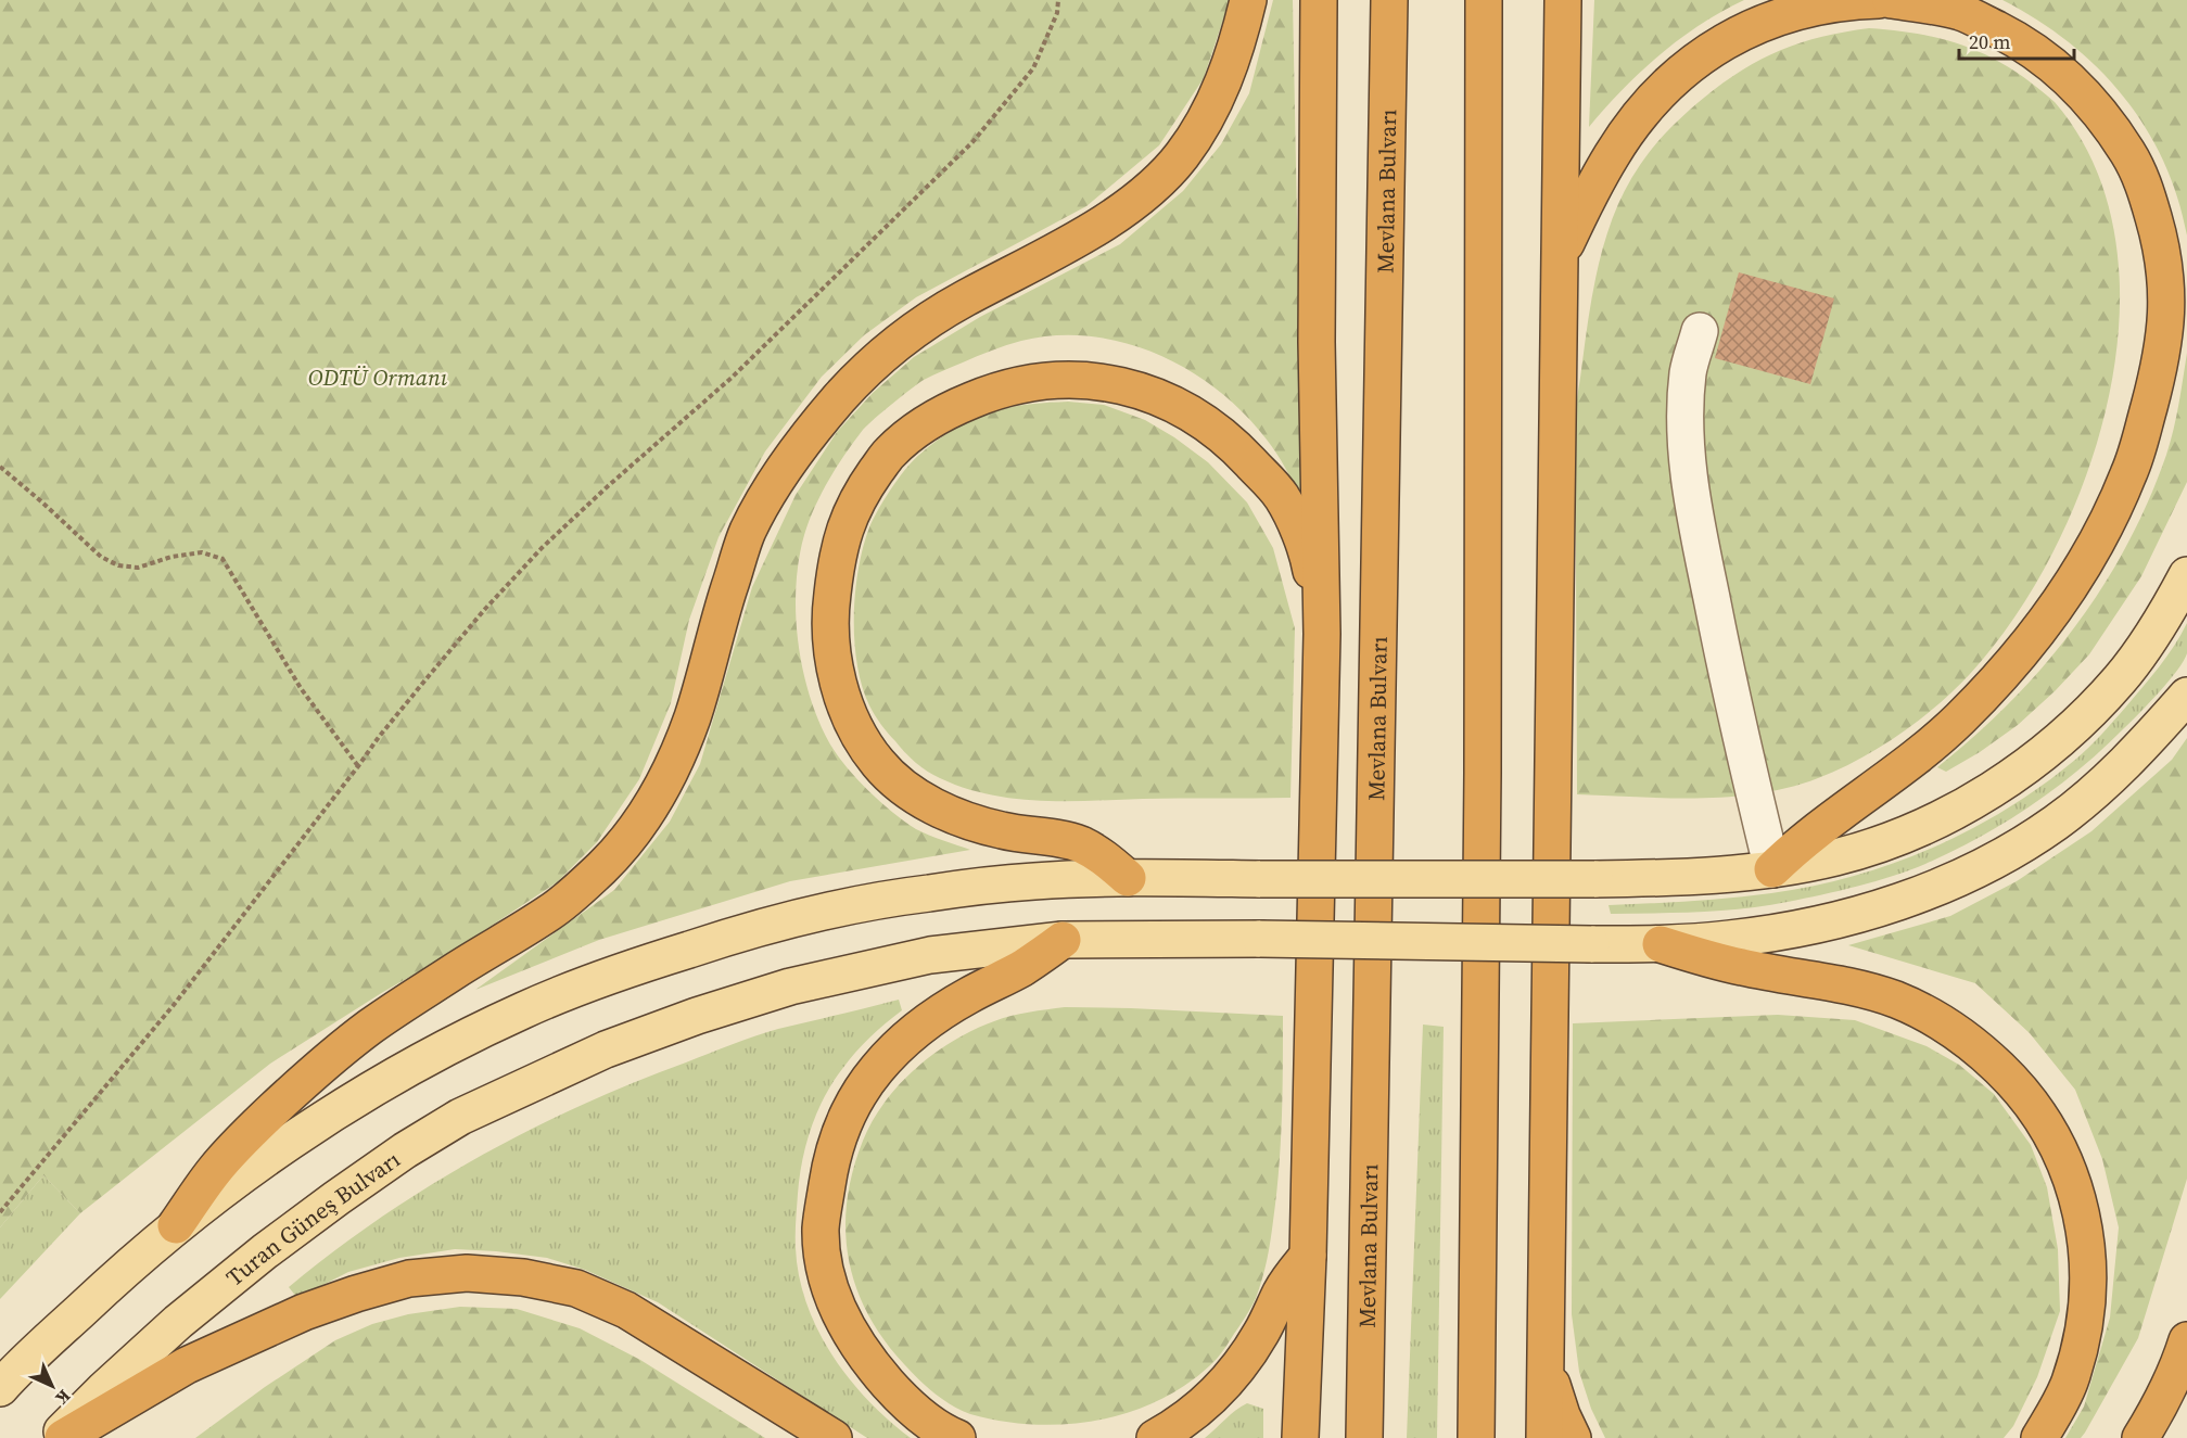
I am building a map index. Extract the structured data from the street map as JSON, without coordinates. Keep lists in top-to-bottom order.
{
  "streets": {
    "highway": ["Mevlana Bulvarı"],
    "main road": ["Turan Güneş Bulvarı"]
  },
  "parks": ["ODTÜ Ormanı"],
  "scale_bar": "20 m",
  "north": "bottom right"
}
